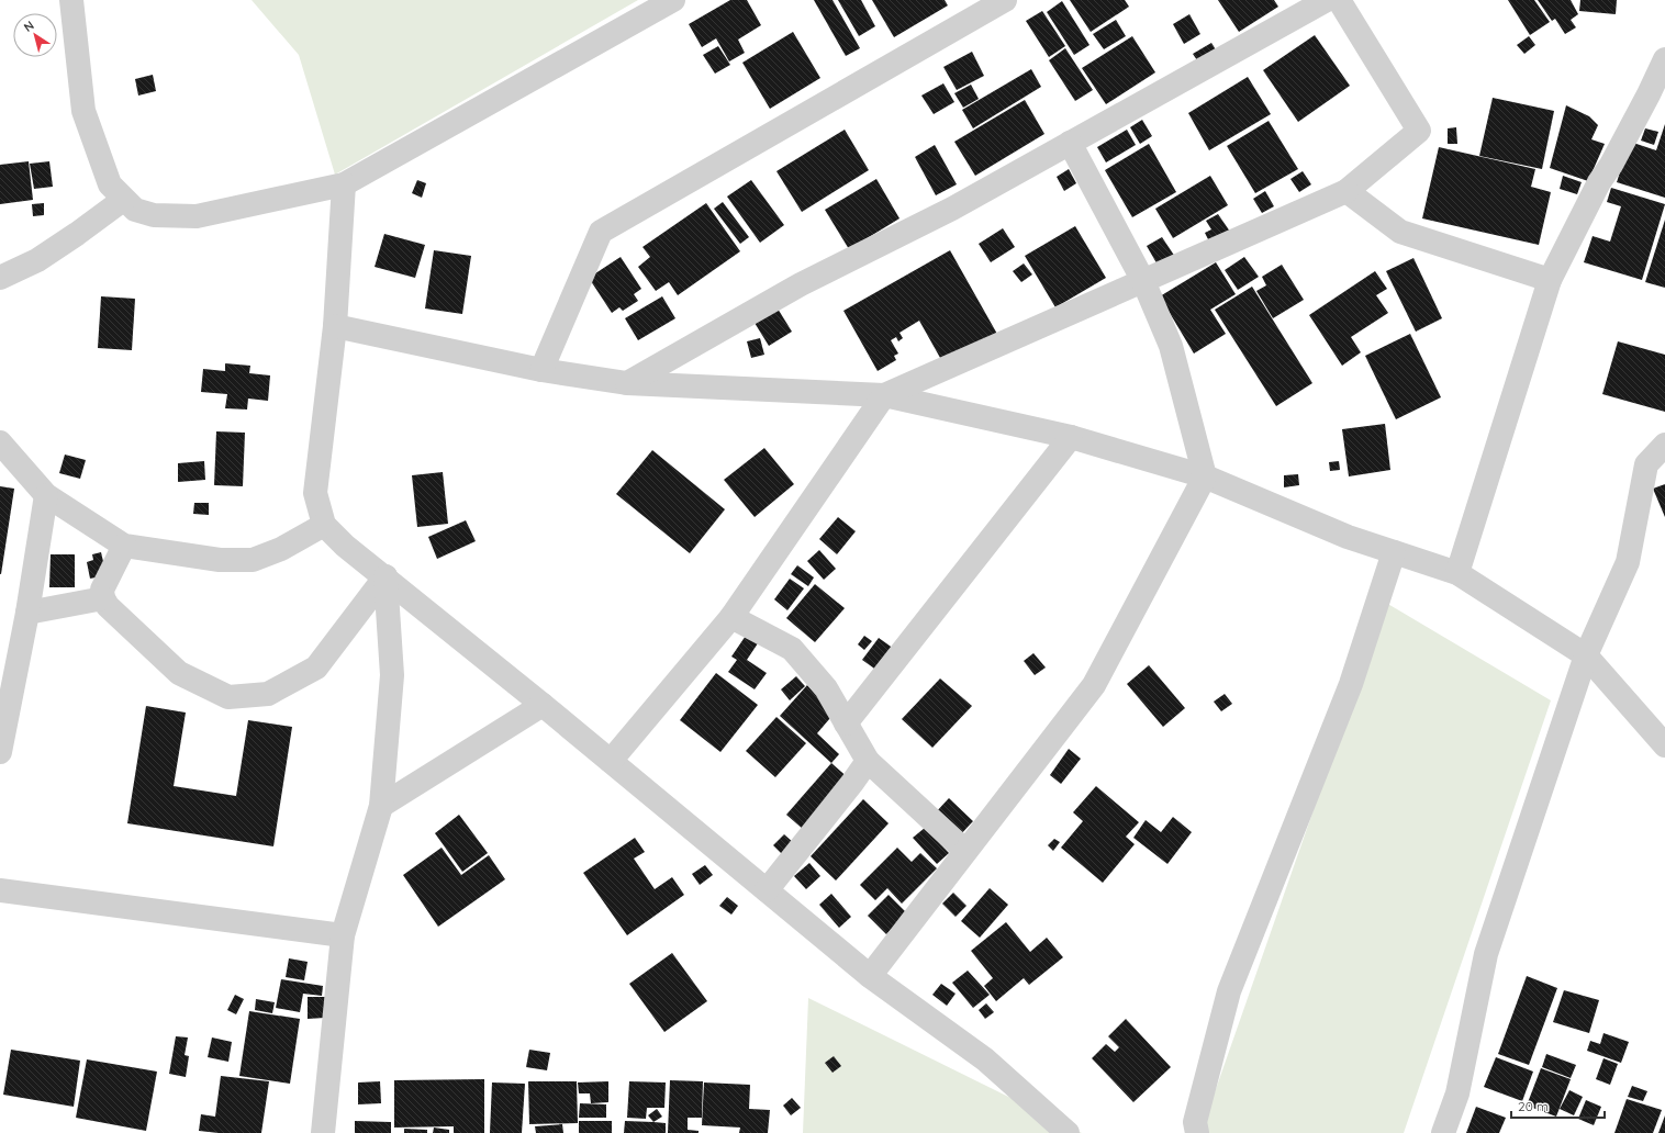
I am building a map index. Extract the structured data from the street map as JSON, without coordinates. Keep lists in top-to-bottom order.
{
  "scale_bar": "20 m",
  "north": "top left"
}
